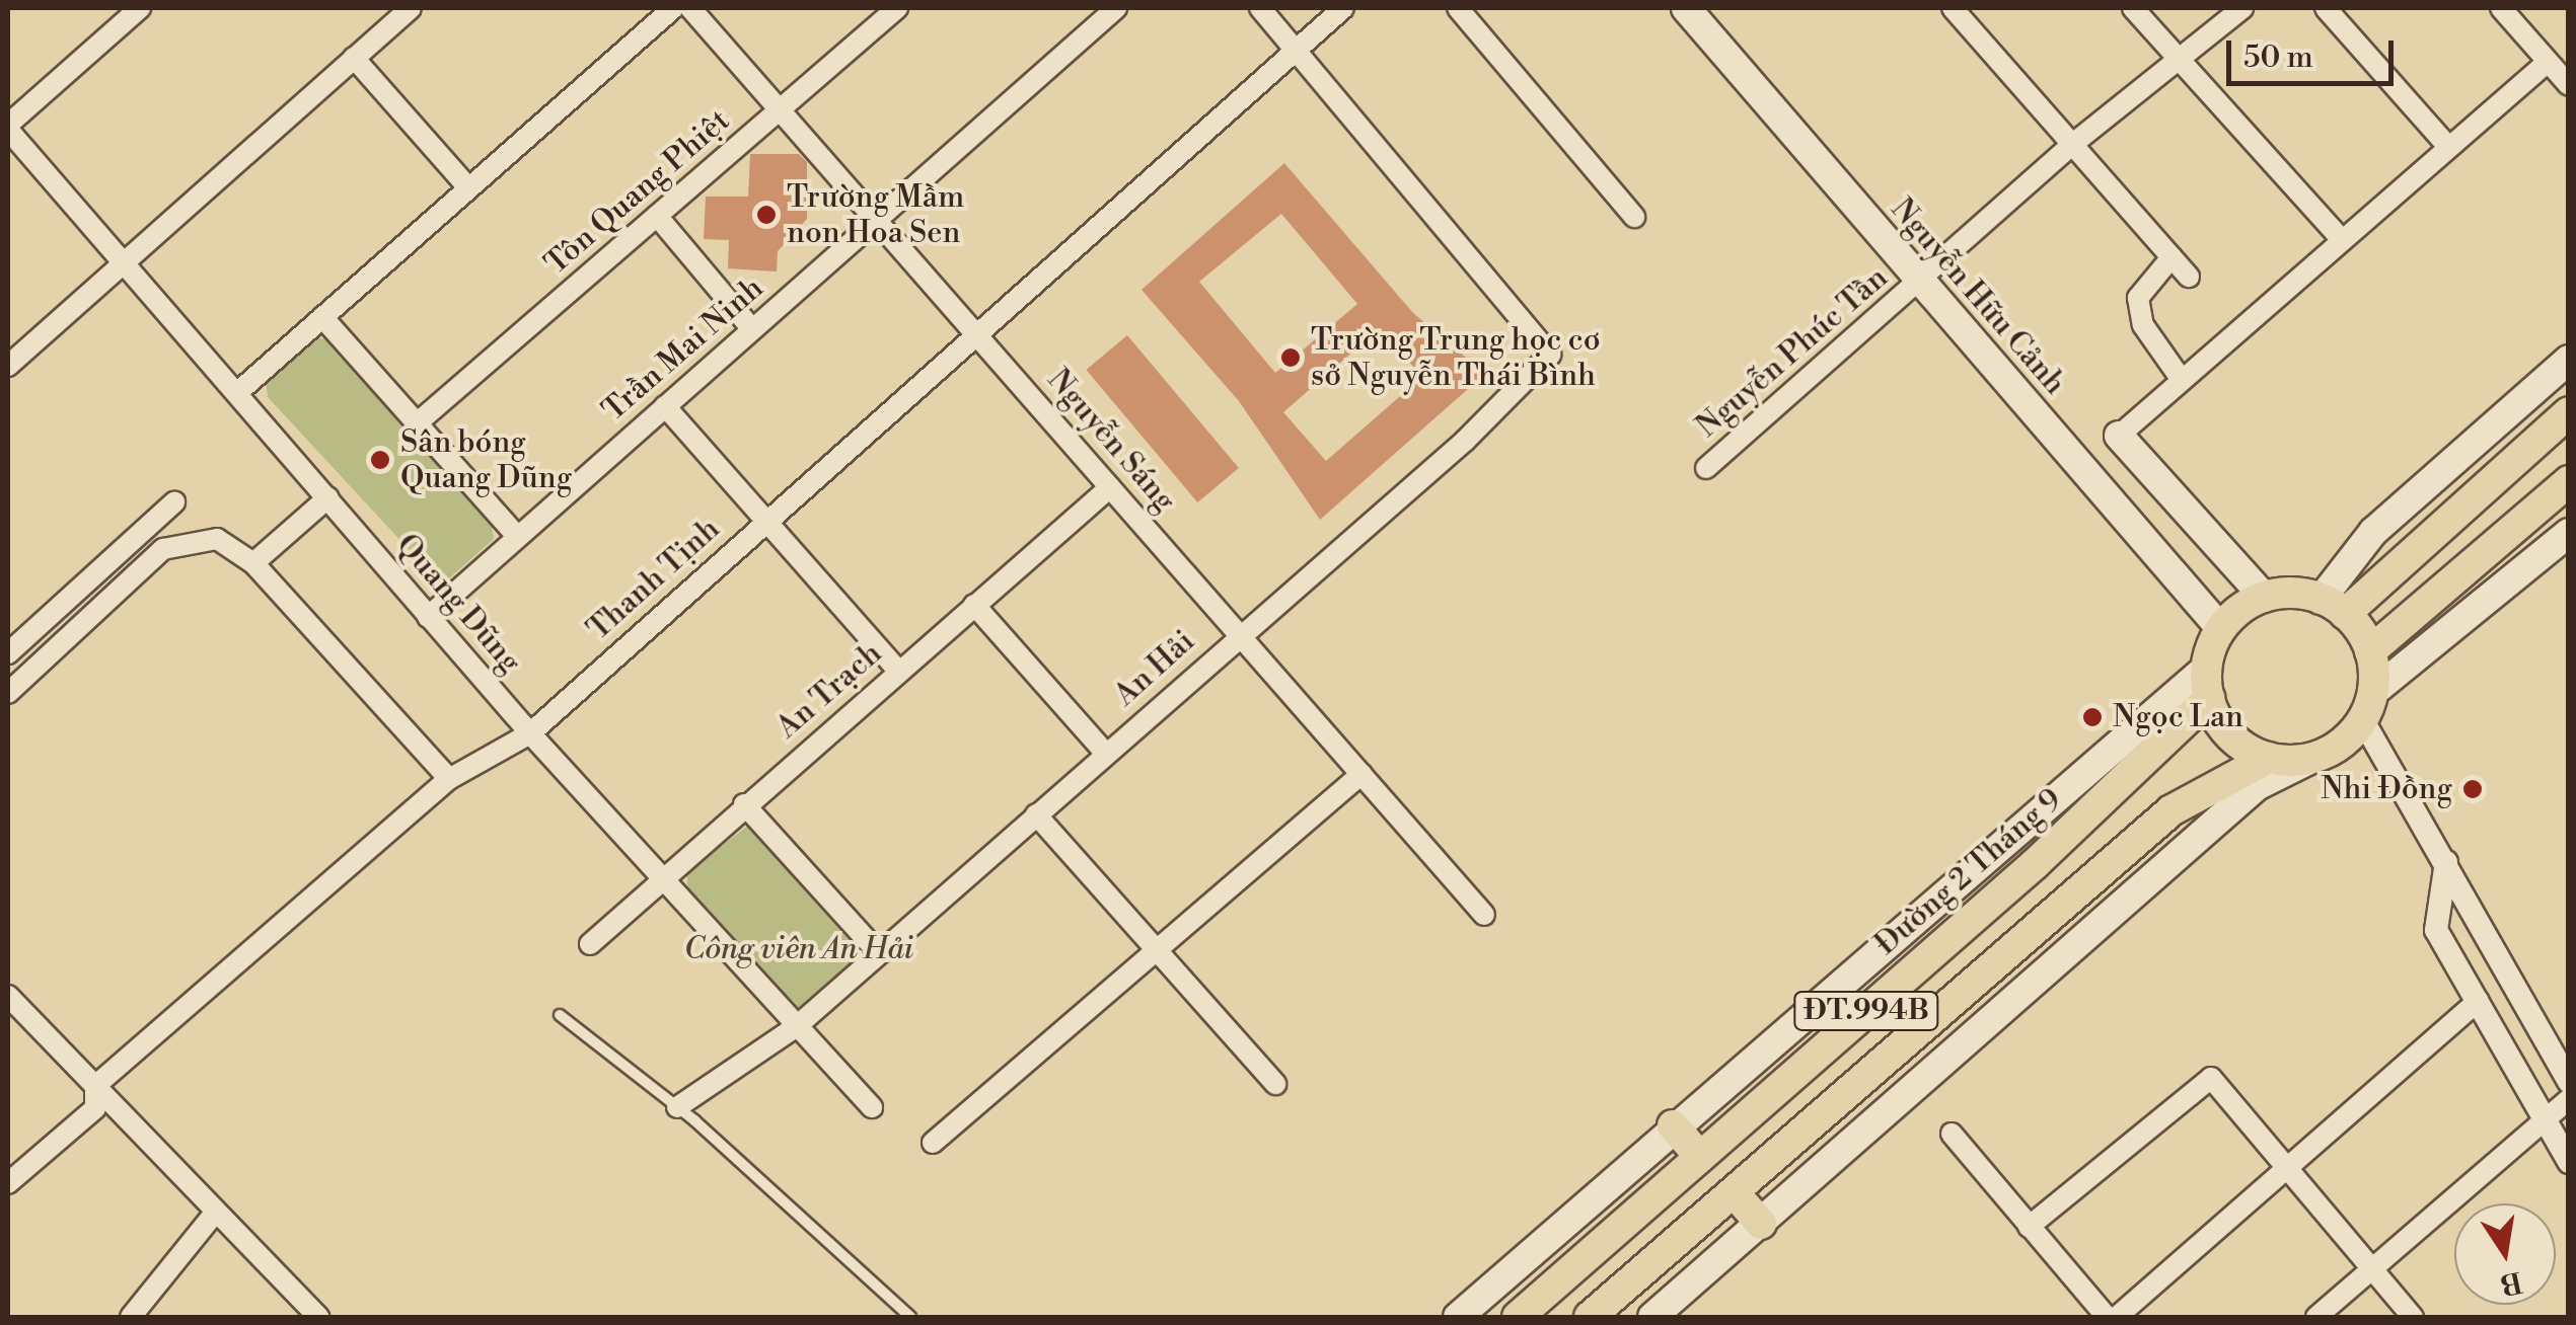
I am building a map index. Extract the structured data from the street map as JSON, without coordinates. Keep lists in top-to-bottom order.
{
  "streets": {
    "main road": ["Nguyễn Hữu Cảnh", "Đường 2 Tháng 9", "ĐT.994B"],
    "street": [
      "Tôn Quang Phiệt",
      "Trần Mai Ninh",
      "Nguyễn Phúc Tần",
      "Nguyễn Sáng",
      "Thanh Tịnh",
      "Quang Dũng",
      "An Hải",
      "An Trạch"
    ]
  },
  "crossings": [
    ["Tôn Quang Phiệt", "Nguyễn Sáng"],
    ["Nguyễn Hữu Cảnh", "Nguyễn Phúc Tần"],
    ["Nguyễn Hữu Cảnh", "Đường 2 Tháng 9"],
    ["Nguyễn Hữu Cảnh", "ĐT.994B"],
    ["Trần Mai Ninh", "Nguyễn Sáng"],
    ["Trần Mai Ninh", "Quang Dũng"],
    ["Nguyễn Sáng", "Thanh Tịnh"],
    ["Nguyễn Sáng", "An Hải"],
    ["Nguyễn Sáng", "An Trạch"],
    ["Thanh Tịnh", "Quang Dũng"],
    ["Thanh Tịnh", "An Hải"],
    ["Quang Dũng", "An Hải"],
    ["Quang Dũng", "An Trạch"],
    ["Đường 2 Tháng 9", "ĐT.994B"]
  ],
  "parks": ["Công viên An Hải"],
  "places": [
    "Trường Mầm non Hoa Sen",
    "Trường Trung học cơ sở Nguyễn Thái Bình",
    "Sân bóng Quang Dũng",
    "Ngọc Lan",
    "Nhi Đồng"
  ],
  "scale_bar": "50 m",
  "north": "bottom"
}
